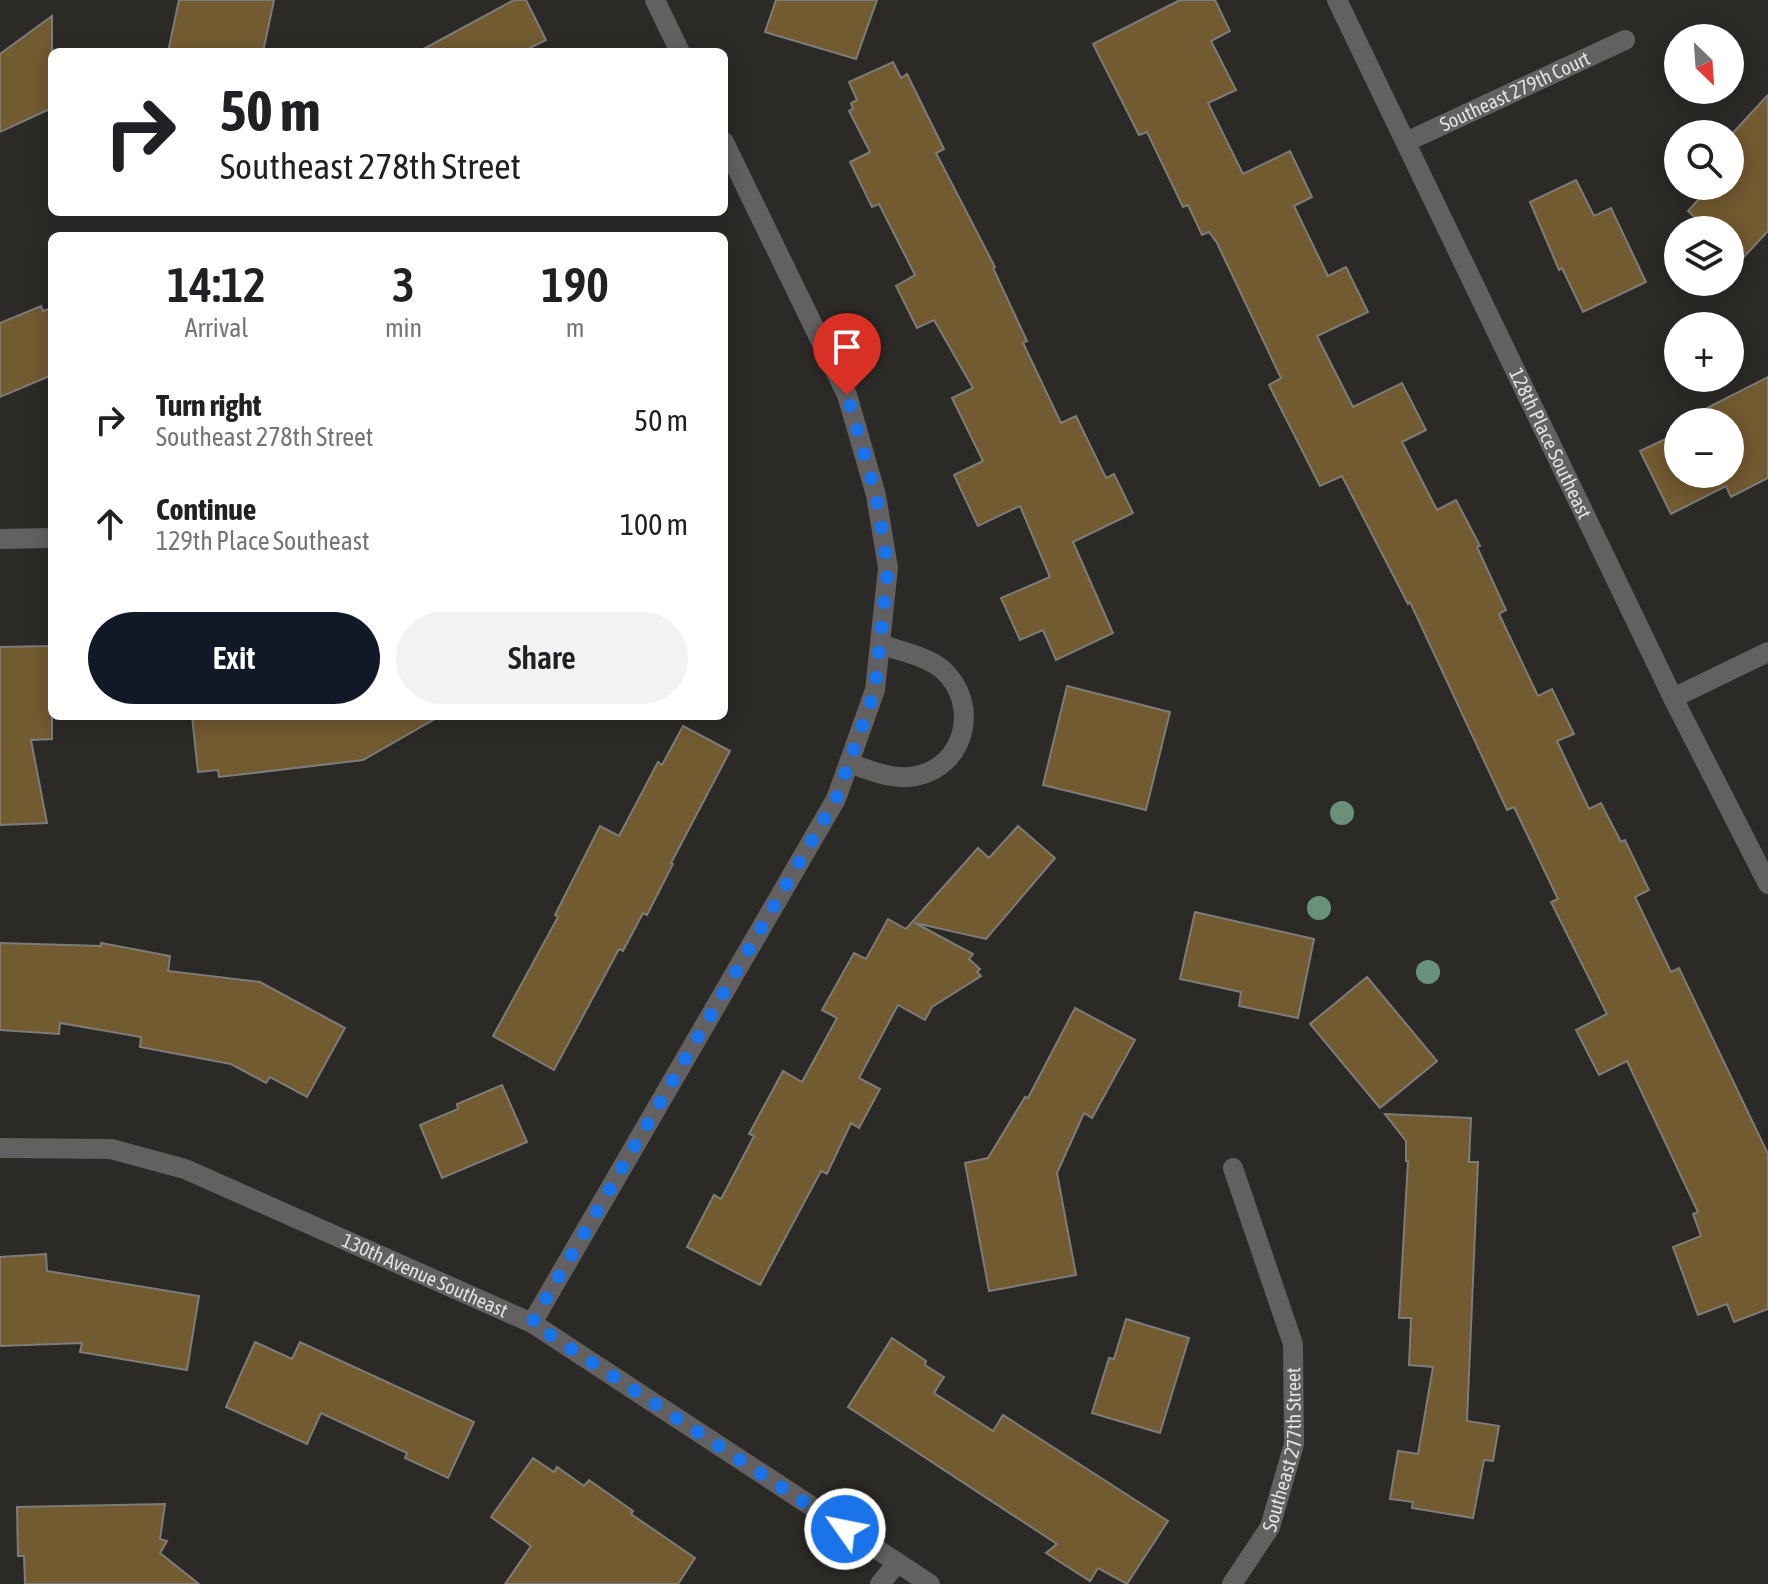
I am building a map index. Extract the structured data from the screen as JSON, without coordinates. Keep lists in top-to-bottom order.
{
  "streets": {
    "street": [
      "Southeast 279th Court",
      "128th Place Southeast",
      "130th Avenue Southeast",
      "Southeast 277th Street"
    ]
  },
  "crossings": [
    ["Southeast 279th Court", "128th Place Southeast"]
  ],
  "north": "bottom right",
  "page": {
    "map_buttons": ["+", "−"],
    "turn": ["50 m", "Southeast 278th Street"],
    "eta": [
      "14:12",
      "Arrival",
      "3",
      "min",
      "190",
      "m"
    ],
    "list": [
      {
        "name": "Turn right",
        "note": "Southeast 278th Street",
        "value": "50 m"
      },
      {
        "name": "Continue",
        "note": "129th Place Southeast",
        "value": "100 m"
      }
    ],
    "buttons": ["Exit", "Share"]
  }
}
